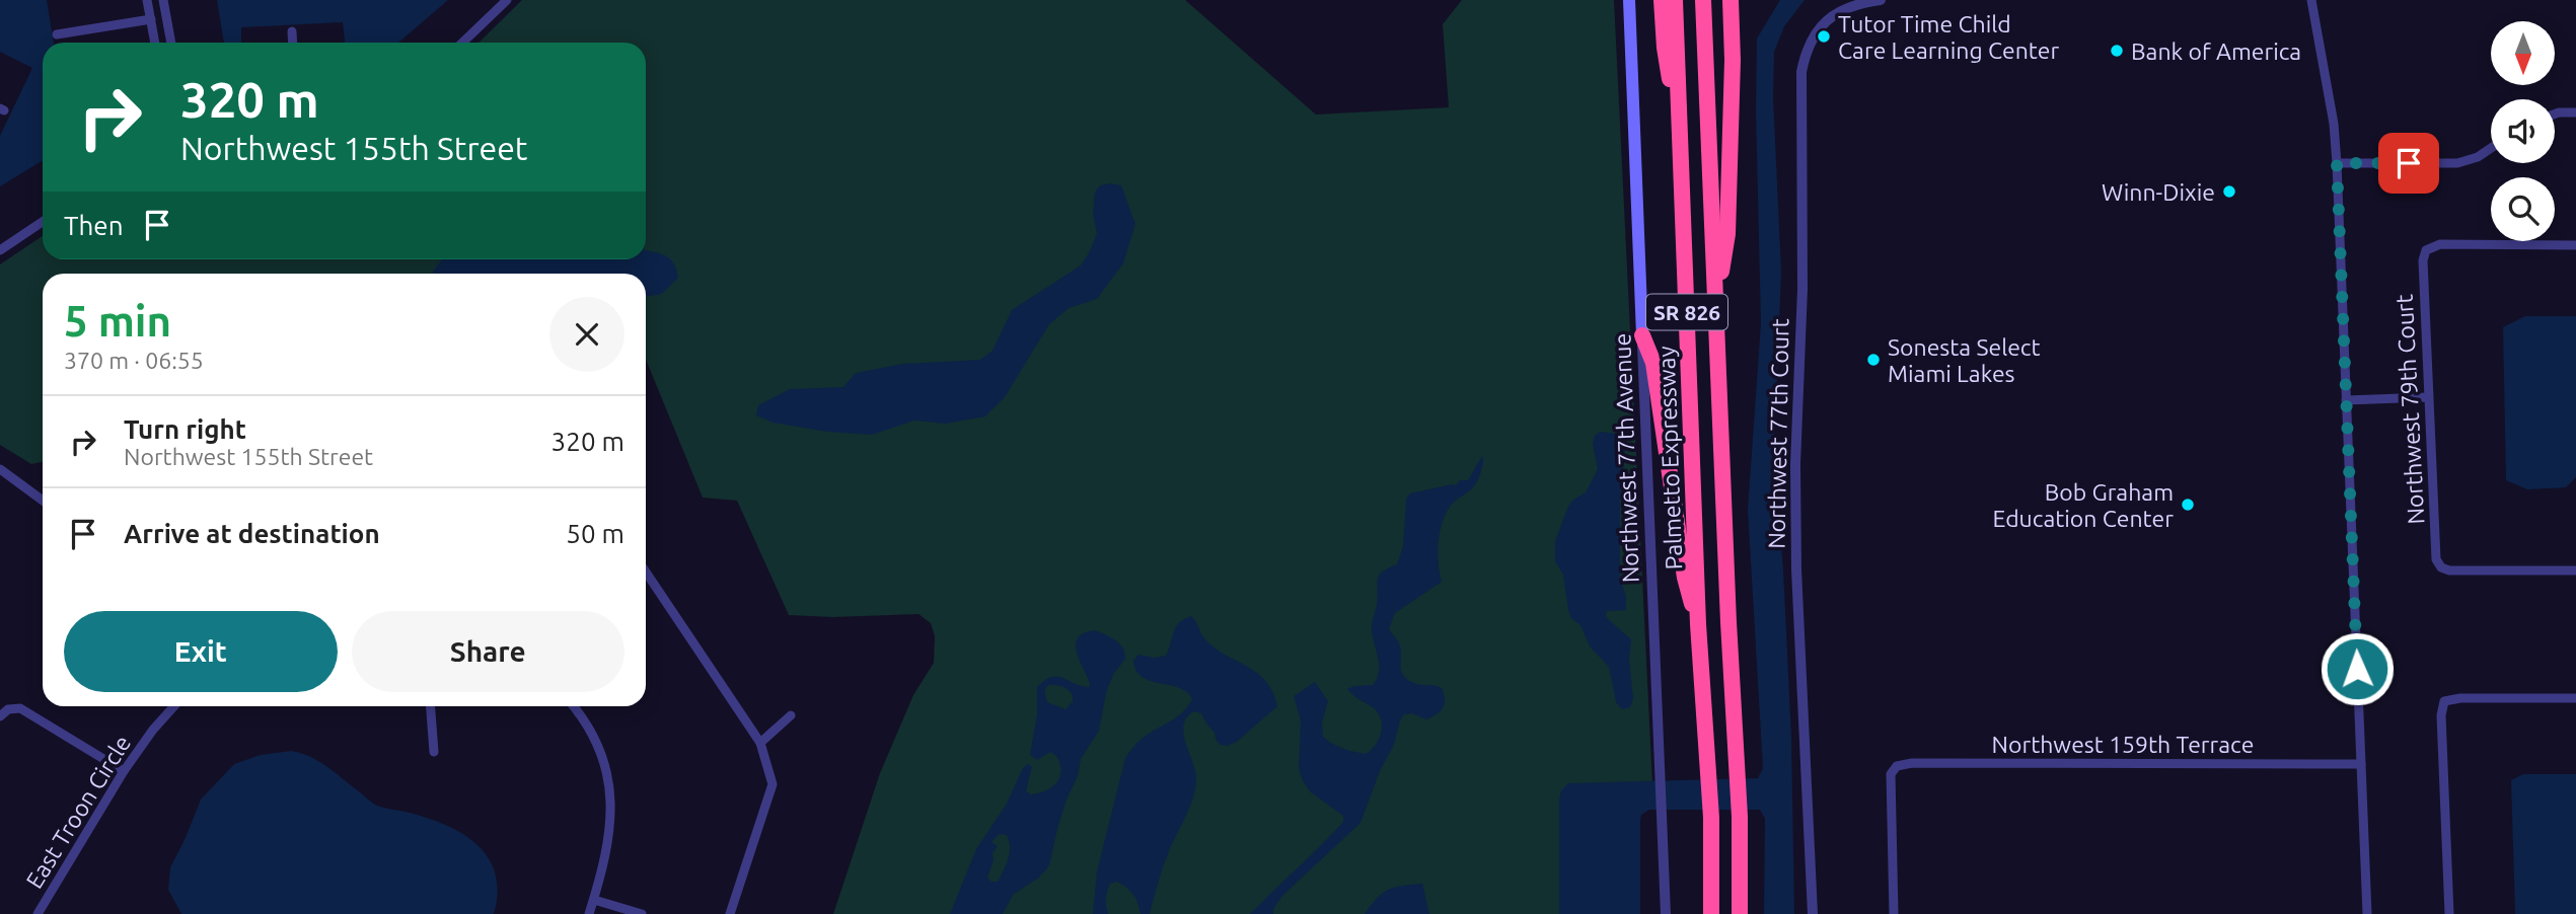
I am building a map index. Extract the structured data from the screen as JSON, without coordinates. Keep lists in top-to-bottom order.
{
  "streets": {
    "highway": ["SR 826", "Palmetto Expressway"],
    "main road": ["Northwest 77th Avenue"],
    "street": [
      "Northwest 79th Court",
      "Northwest 77th Court",
      "Northwest 159th Terrace",
      "East Troon Circle"
    ]
  },
  "places": [
    "Tutor Time Child Care Learning Center",
    "Bank of America",
    "Winn-Dixie",
    "Sonesta Select Miami Lakes",
    "Bob Graham Education Center"
  ],
  "north": "bottom",
  "page": {
    "turn": ["320 m", "Northwest 155th Street"],
    "then": "Then",
    "heading": ["5 min", "370 m · 06:55"],
    "list": [
      {
        "name": "Turn right",
        "note": "Northwest 155th Street",
        "value": "320 m"
      },
      {
        "name": "Arrive at destination",
        "value": "50 m"
      }
    ],
    "buttons": ["Exit", "Share"]
  }
}
